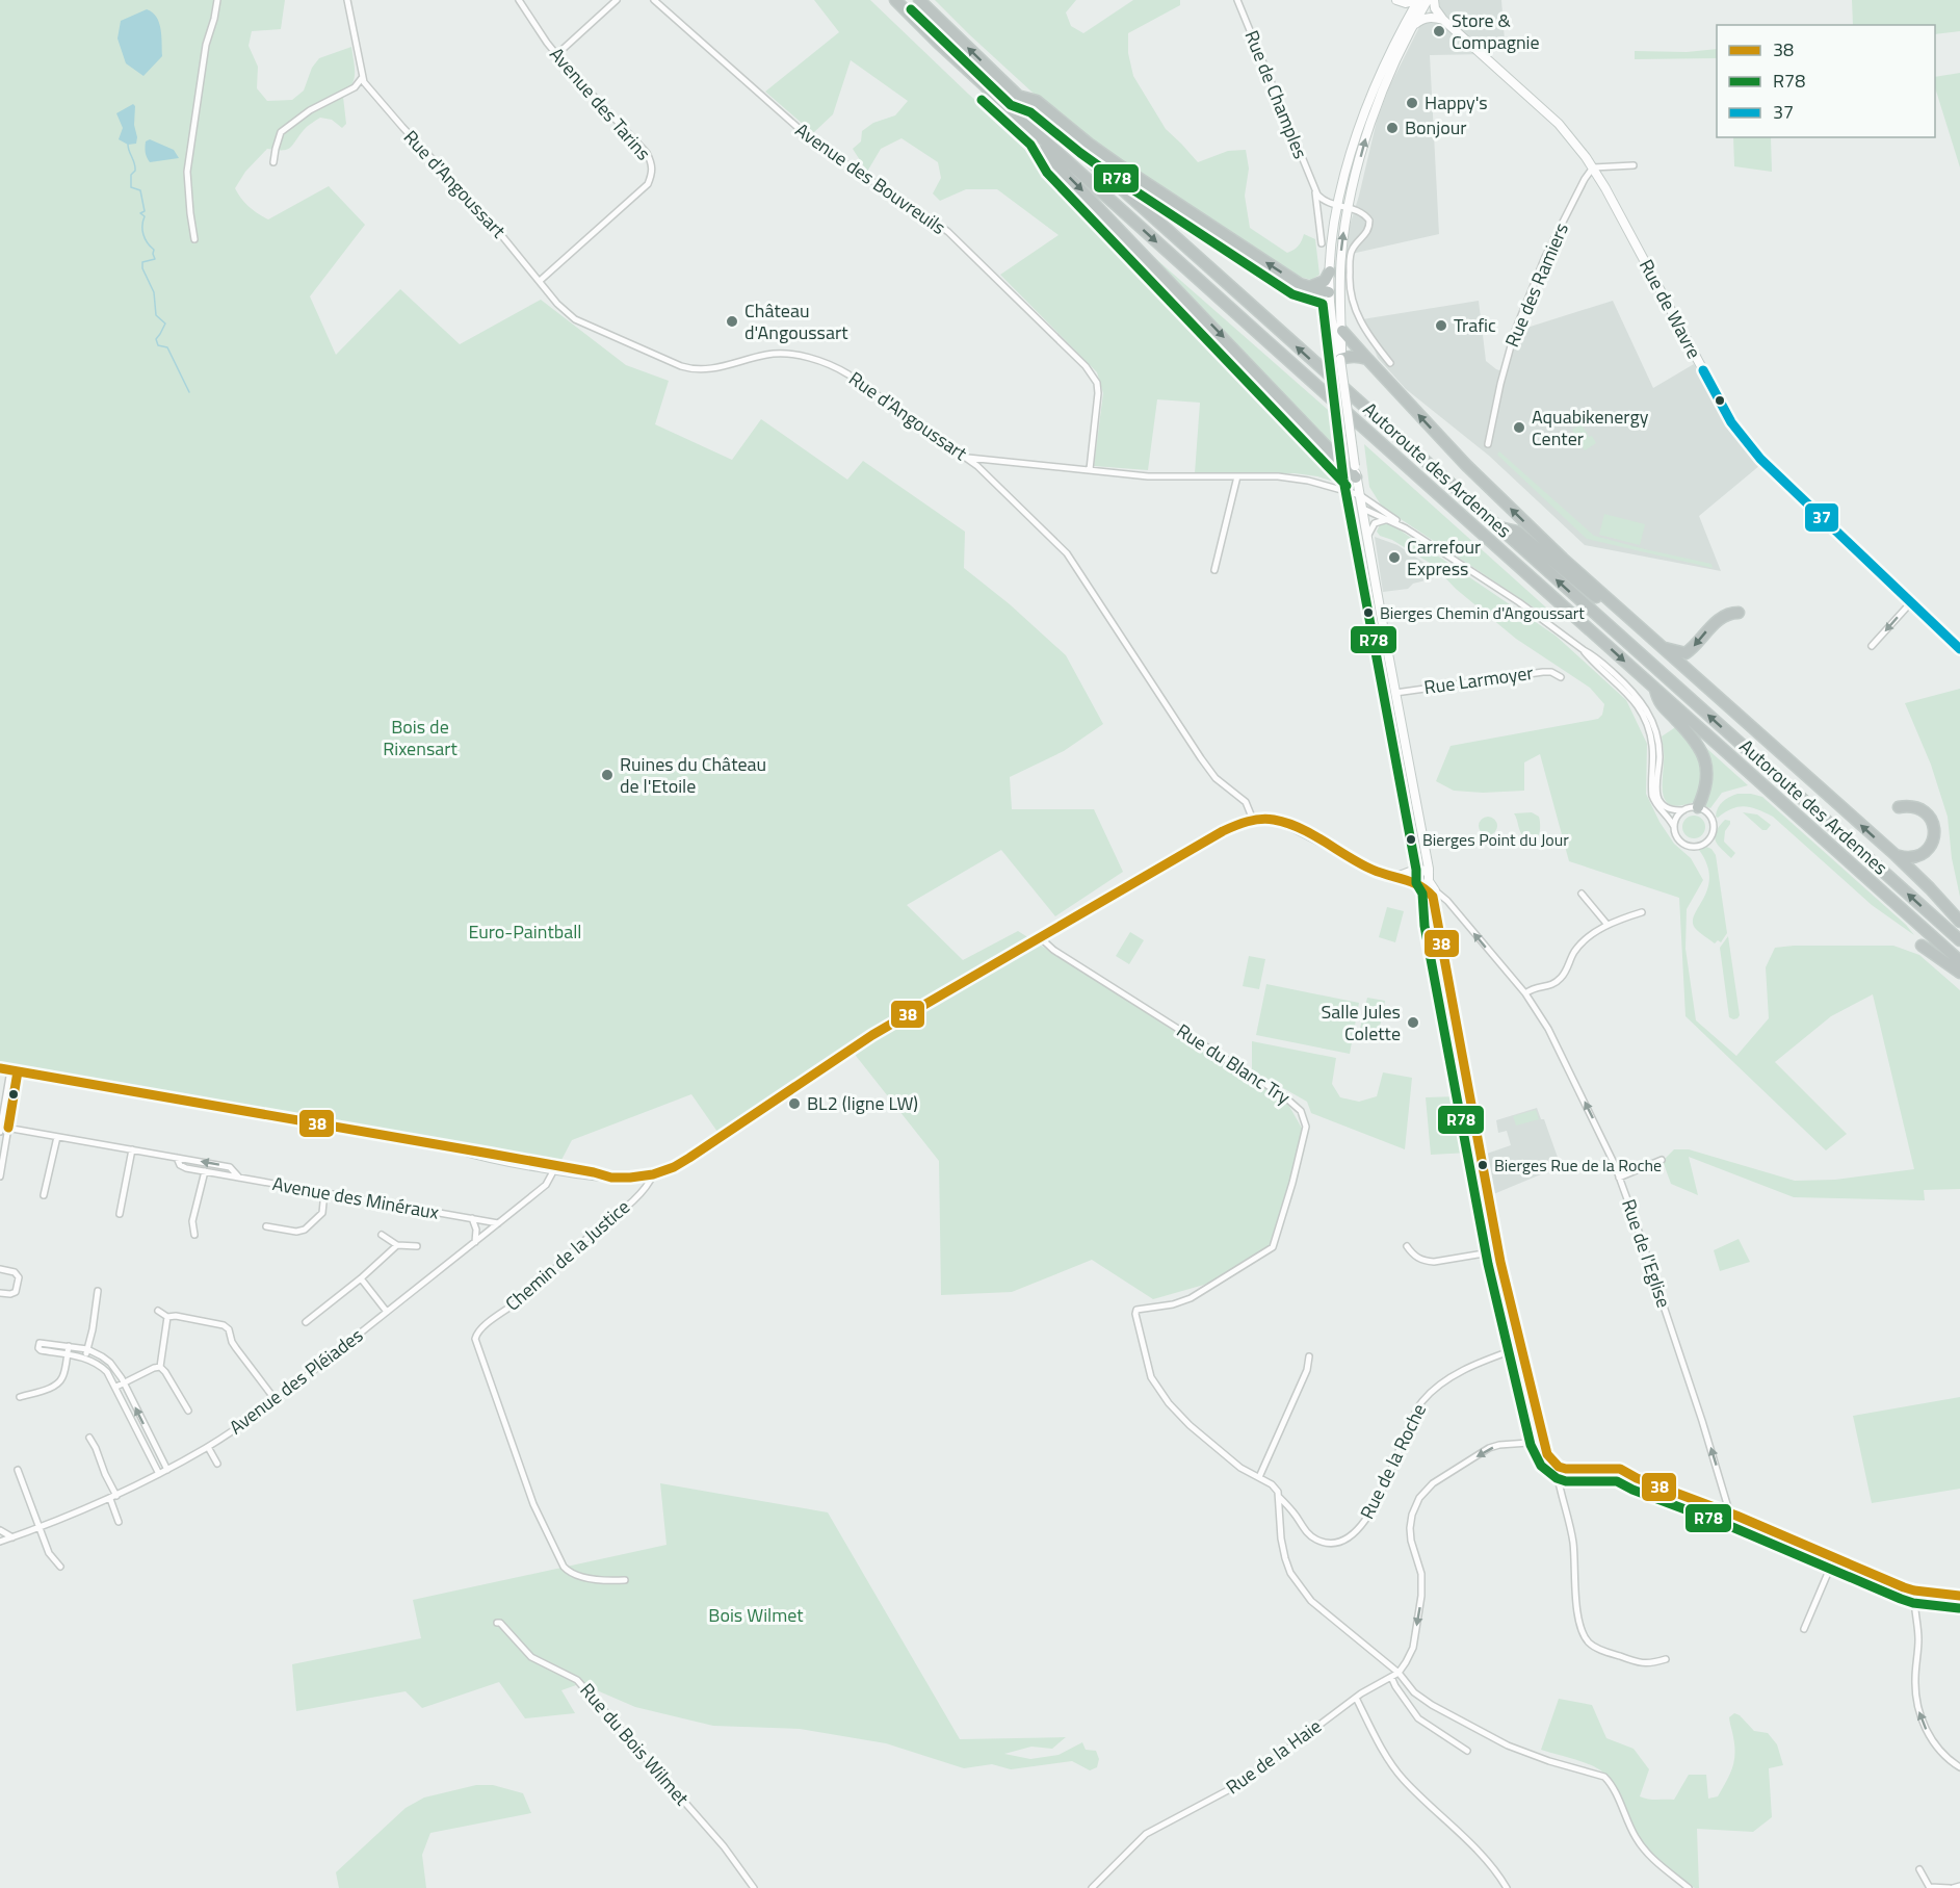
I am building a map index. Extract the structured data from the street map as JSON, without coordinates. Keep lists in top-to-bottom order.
{
  "streets": {
    "highway": ["Autoroute des Ardennes"],
    "street": [
      "Rue de Champles",
      "Avenue des Tarins",
      "Avenue des Bouvreuils",
      "Rue d'Angoussart",
      "Rue des Ramiers",
      "Rue de Wavre",
      "Rue Larmoyer",
      "Rue du Blanc Try",
      "Avenue des Minéraux",
      "Rue de l'Eglise",
      "Chemin de la Justice",
      "Avenue des Pléiades",
      "Rue de la Roche",
      "Rue du Bois Wilmet",
      "Rue de la Haie"
    ]
  },
  "crossings": [
    ["Avenue des Tarins", "Rue d'Angoussart"],
    ["Rue des Ramiers", "Rue de Wavre"],
    ["Avenue des Minéraux", "Avenue des Pléiades"]
  ],
  "one_way": ["Rue de l'Eglise"],
  "parks": ["Bois de Rixensart", "Euro-Paintball", "Bois Wilmet"],
  "places": [
    "Store & Compagnie",
    "Happy's",
    "Bonjour",
    "Château d'Angoussart",
    "Trafic",
    "Aquabikenergy Center",
    "Carrefour Express",
    "Bierges Chemin d'Angoussart",
    "Ruines du Château de l'Etoile",
    "Bierges Point du Jour",
    "Salle Jules Colette",
    "BL2 (ligne LW)",
    "Bierges Rue de la Roche"
  ],
  "lines": ["transit line R78", "transit line 37", "transit line 38"],
  "legend": ["38", "R78", "37"]
}
